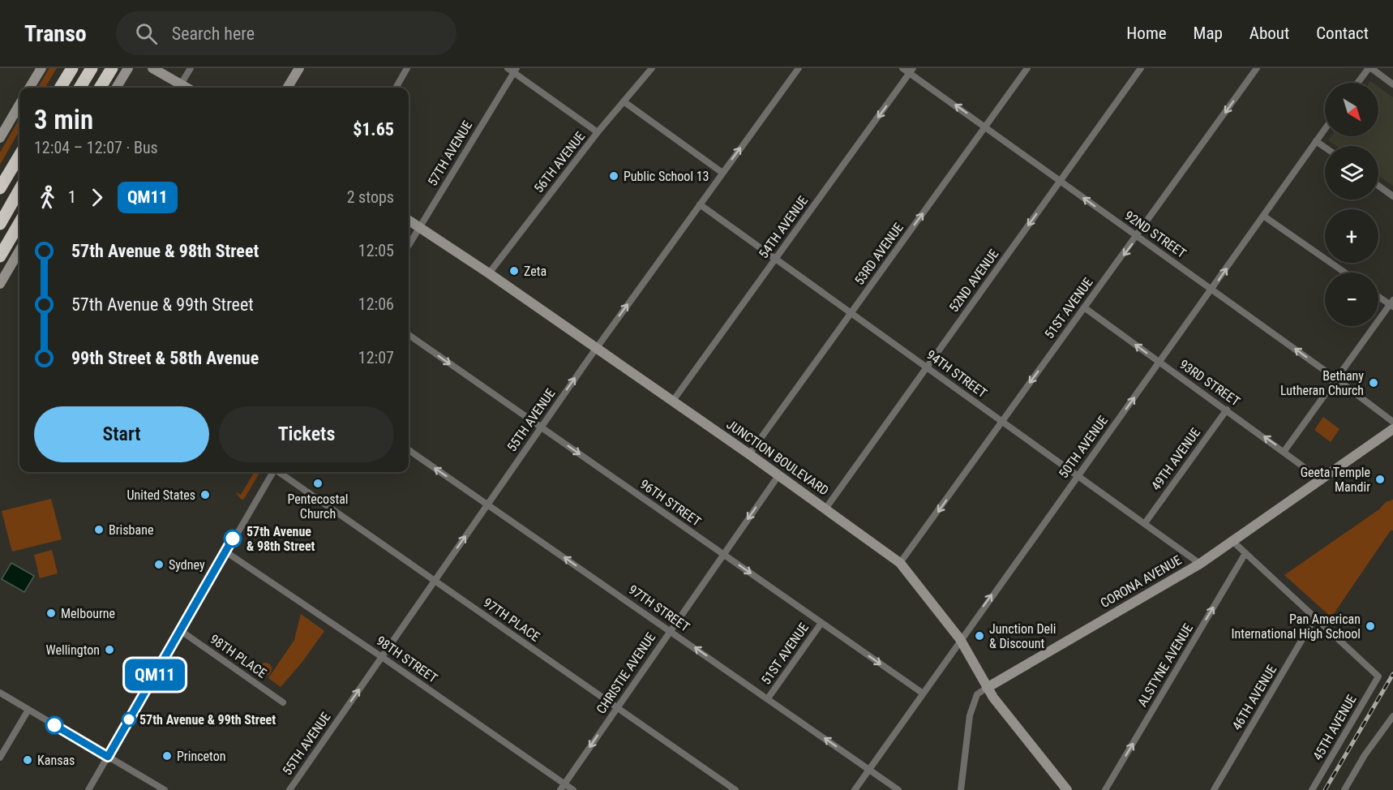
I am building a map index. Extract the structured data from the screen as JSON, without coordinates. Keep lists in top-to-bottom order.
{
  "streets": {
    "main road": ["JUNCTION BOULEVARD", "CORONA AVENUE"],
    "street": [
      "57TH AVENUE",
      "56TH AVENUE",
      "54TH AVENUE",
      "92ND STREET",
      "53RD AVENUE",
      "52ND AVENUE",
      "51ST AVENUE",
      "94TH STREET",
      "93RD STREET",
      "55TH AVENUE",
      "50TH AVENUE",
      "49TH AVENUE",
      "96TH STREET",
      "97TH STREET",
      "97TH PLACE",
      "98TH PLACE",
      "98TH STREET",
      "ALSTYNE AVENUE",
      "CHRISTIE AVENUE",
      "46TH AVENUE",
      "45TH AVENUE"
    ]
  },
  "crossings": [
    ["57TH AVENUE", "JUNCTION BOULEVARD"],
    ["56TH AVENUE", "JUNCTION BOULEVARD"],
    ["54TH AVENUE", "92ND STREET"],
    ["54TH AVENUE", "94TH STREET"],
    ["54TH AVENUE", "JUNCTION BOULEVARD"],
    ["92ND STREET", "53RD AVENUE"],
    ["92ND STREET", "52ND AVENUE"],
    ["92ND STREET", "51ST AVENUE"],
    ["92ND STREET", "50TH AVENUE"],
    ["53RD AVENUE", "94TH STREET"],
    ["53RD AVENUE", "JUNCTION BOULEVARD"],
    ["52ND AVENUE", "94TH STREET"],
    ["52ND AVENUE", "JUNCTION BOULEVARD"],
    ["51ST AVENUE", "94TH STREET"],
    ["51ST AVENUE", "93RD STREET"],
    ["51ST AVENUE", "JUNCTION BOULEVARD"],
    ["51ST AVENUE", "96TH STREET"],
    ["51ST AVENUE", "97TH STREET"],
    ["94TH STREET", "55TH AVENUE"],
    ["94TH STREET", "50TH AVENUE"],
    ["94TH STREET", "49TH AVENUE"],
    ["94TH STREET", "CORONA AVENUE"],
    ["93RD STREET", "50TH AVENUE"],
    ["93RD STREET", "49TH AVENUE"],
    ["93RD STREET", "CORONA AVENUE"],
    ["55TH AVENUE", "JUNCTION BOULEVARD"],
    ["55TH AVENUE", "96TH STREET"],
    ["55TH AVENUE", "97TH STREET"],
    ["55TH AVENUE", "97TH PLACE"],
    ["55TH AVENUE", "98TH STREET"],
    ["50TH AVENUE", "JUNCTION BOULEVARD"],
    ["50TH AVENUE", "96TH STREET"],
    ["50TH AVENUE", "97TH STREET"],
    ["JUNCTION BOULEVARD", "CORONA AVENUE"],
    ["JUNCTION BOULEVARD", "CHRISTIE AVENUE"],
    ["96TH STREET", "CHRISTIE AVENUE"],
    ["97TH STREET", "CHRISTIE AVENUE"],
    ["97TH PLACE", "CHRISTIE AVENUE"],
    ["98TH STREET", "CHRISTIE AVENUE"],
    ["46TH AVENUE", "45TH AVENUE"]
  ],
  "one_way": [
    "54TH AVENUE",
    "92ND STREET",
    "53RD AVENUE",
    "52ND AVENUE",
    "51ST AVENUE",
    "93RD STREET",
    "55TH AVENUE",
    "50TH AVENUE",
    "96TH STREET",
    "97TH STREET",
    "ALSTYNE AVENUE",
    "CHRISTIE AVENUE"
  ],
  "places": [
    "Public School 13",
    "Zeta",
    "Bethany Lutheran Church",
    "Geeta Temple Mandir",
    "Pentecostal Church",
    "United States",
    "Brisbane",
    "57th Avenue & 98th Street",
    "Sydney",
    "Melbourne",
    "Pan American International High School",
    "Junction Deli & Discount",
    "Wellington",
    "57th Avenue & 99th Street",
    "Princeton",
    "Kansas"
  ],
  "lines": ["bus line QM11"],
  "north": "bottom right",
  "page": {
    "header": "Transo",
    "search": "Search here",
    "nav": [
      "Home",
      "Map",
      "About",
      "Contact"
    ],
    "on_map": "QM11",
    "map_buttons": ["+", "−"],
    "heading": ["3 min", "12:04 – 12:07 · Bus", "$1.65"],
    "legs": ["1", "QM11", "2 stops"],
    "list": [
      {
        "name": "57th Avenue & 98th Street",
        "value": "12:05"
      },
      {
        "name": "57th Avenue & 99th Street",
        "value": "12:06"
      },
      {
        "name": "99th Street & 58th Avenue",
        "value": "12:07"
      }
    ],
    "buttons": ["Start", "Tickets"]
  }
}
